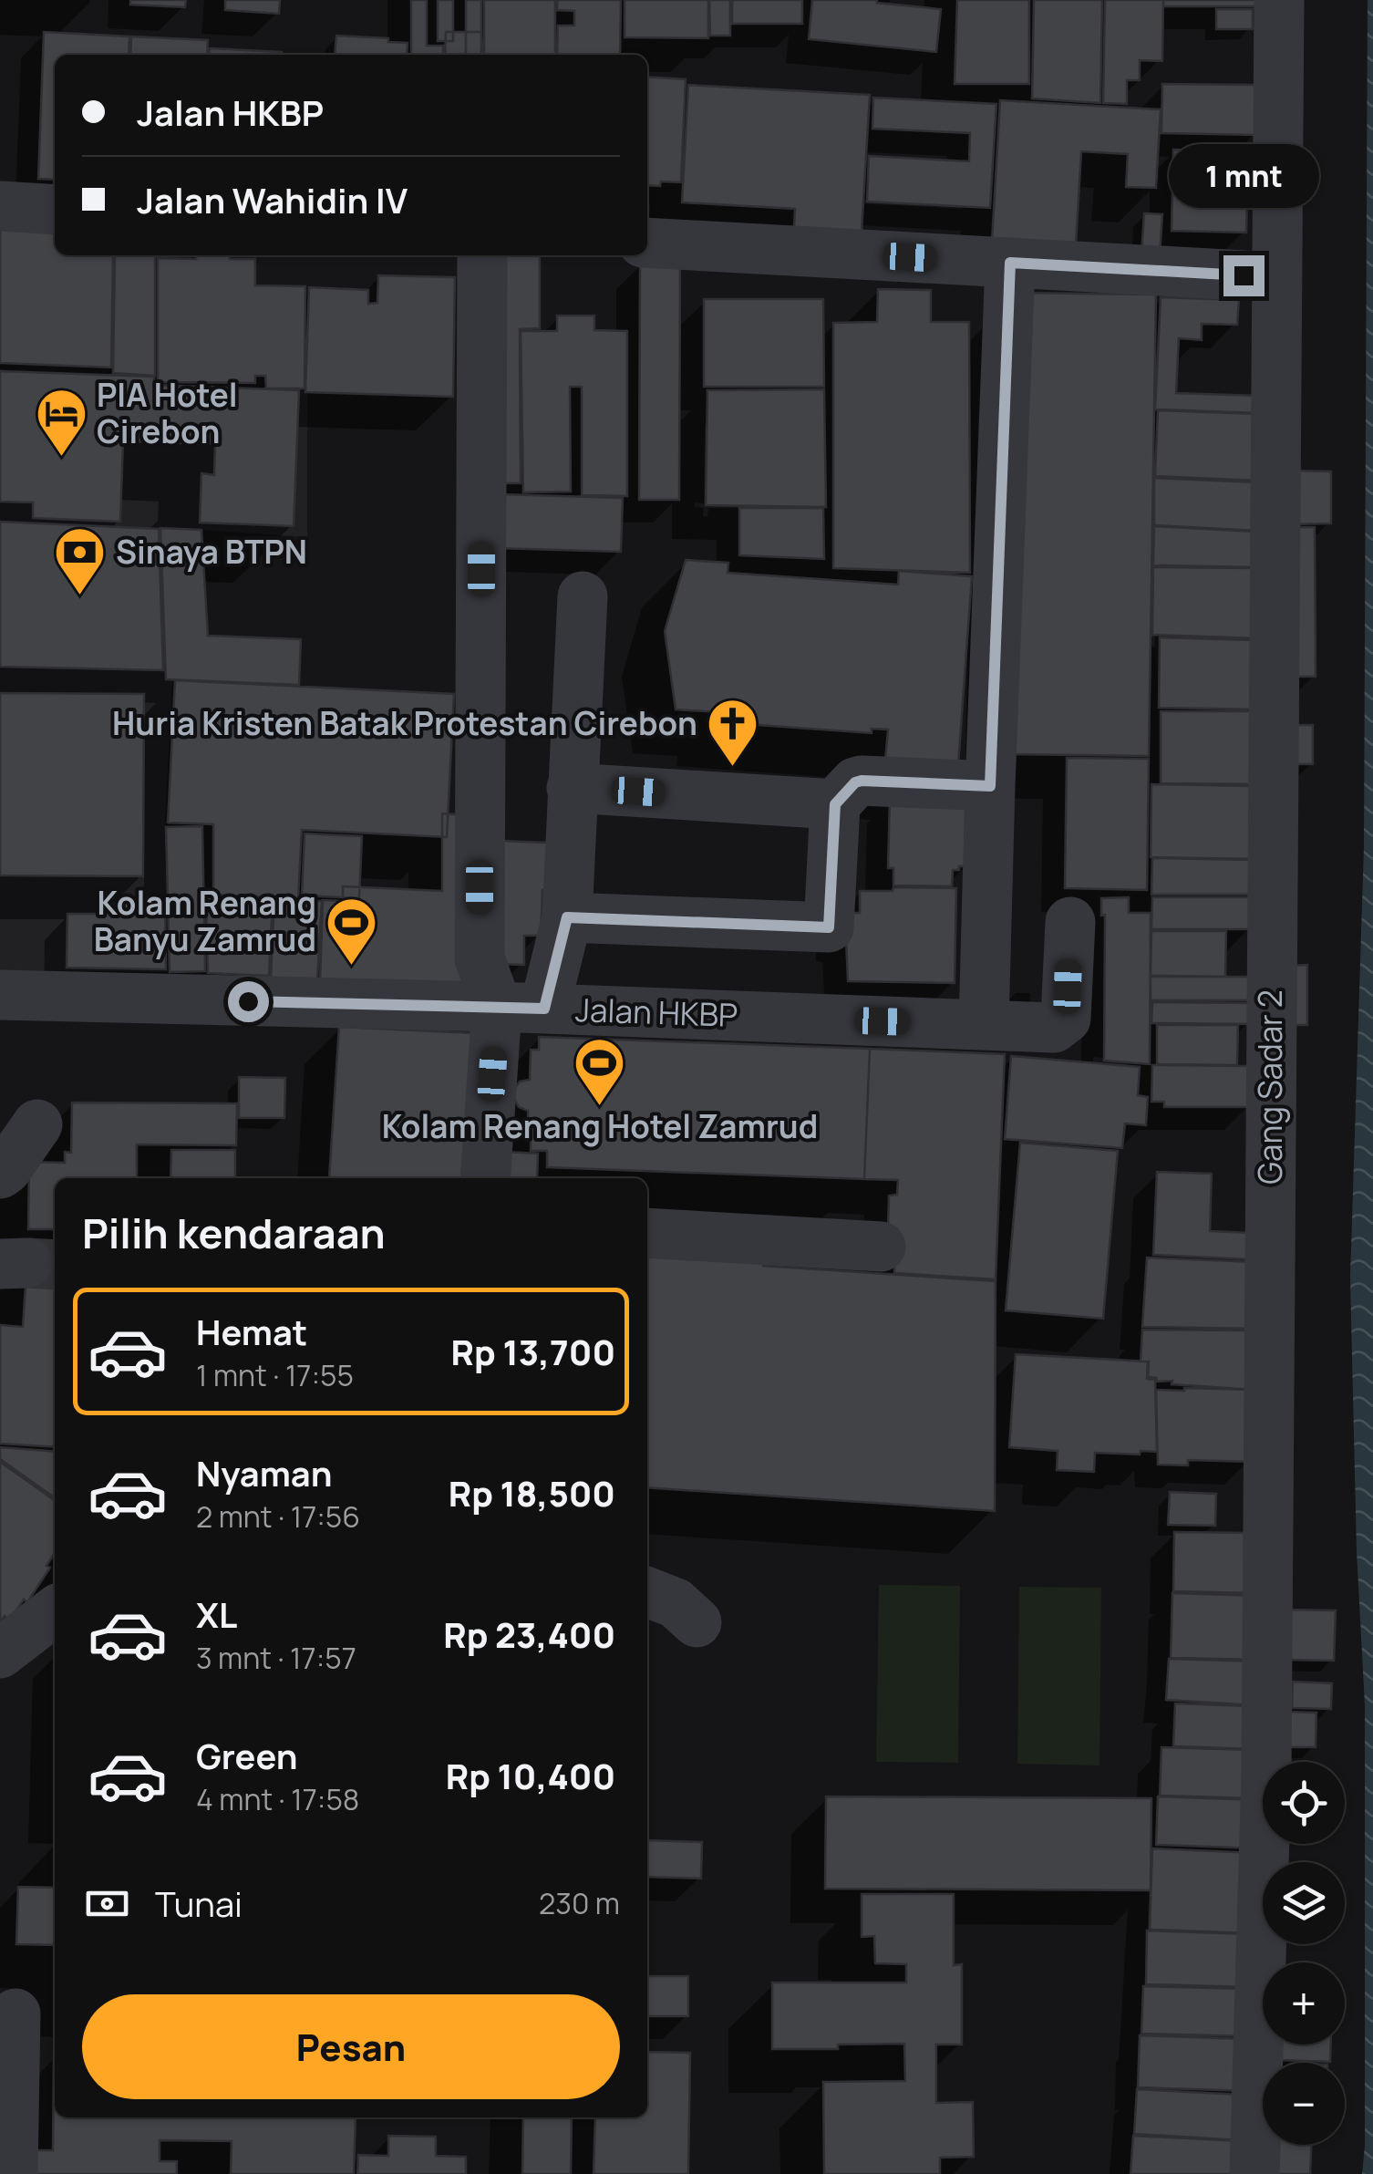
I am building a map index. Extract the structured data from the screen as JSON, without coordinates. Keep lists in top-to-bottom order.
{
  "streets": {
    "street": ["Jalan HKBP", "Gang Sadar 2"]
  },
  "places": {
    "hotel": ["PIA Hotel Cirebon"],
    "bank": ["Sinaya BTPN"],
    "church": ["Huria Kristen Batak Protestan Cirebon"],
    "sports": ["Kolam Renang Banyu Zamrud", "Kolam Renang Hotel Zamrud"]
  },
  "page": {
    "banner": ["Jalan HKBP", "Jalan Wahidin IV"],
    "bubble": "1 mnt",
    "heading": "Pilih kendaraan",
    "list": [
      {
        "name": "Hemat",
        "note": "1 mnt · 17:55",
        "value": "Rp 13,700"
      },
      {
        "name": "Nyaman",
        "note": "2 mnt · 17:56",
        "value": "Rp 18,500"
      },
      {
        "name": "XL",
        "note": "3 mnt · 17:57",
        "value": "Rp 23,400"
      },
      {
        "name": "Green",
        "note": "4 mnt · 17:58",
        "value": "Rp 10,400"
      }
    ],
    "map_buttons": ["+", "−"],
    "pay": ["Tunai", "230 m"],
    "buttons": "Pesan"
  }
}
